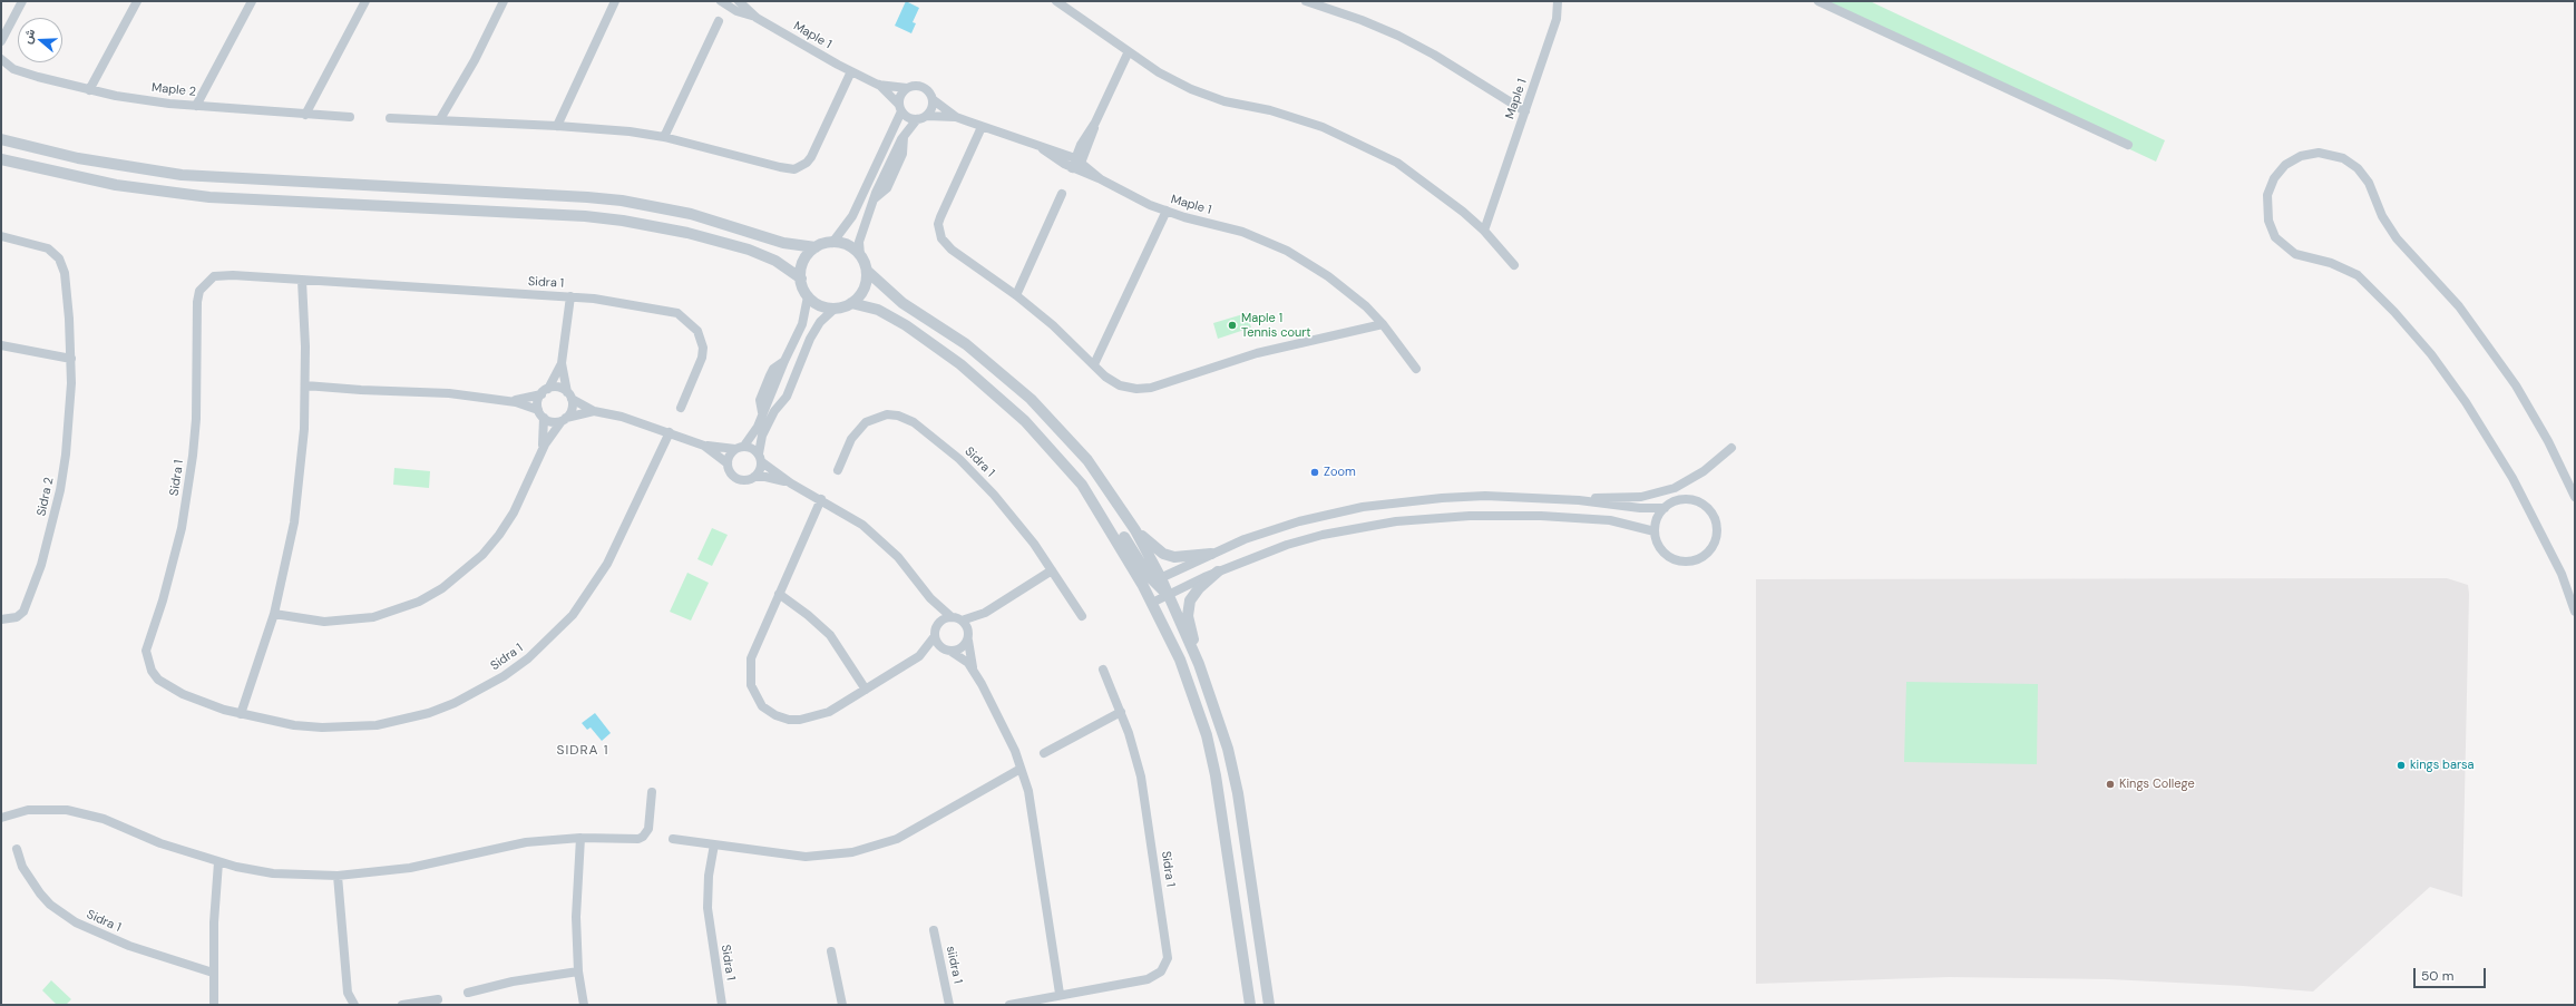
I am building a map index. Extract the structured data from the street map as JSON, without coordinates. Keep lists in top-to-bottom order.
{
  "streets": {
    "street": [
      "Maple 1",
      "Maple 2",
      "Sidra 1",
      "Sidra 2",
      "siidra 1"
    ]
  },
  "districts": ["SIDRA 1"],
  "places": [
    "Maple 1 Tennis court",
    "Zoom",
    "kings barsa",
    "Kings College"
  ],
  "scale_bar": "50 m",
  "north": "left"
}
